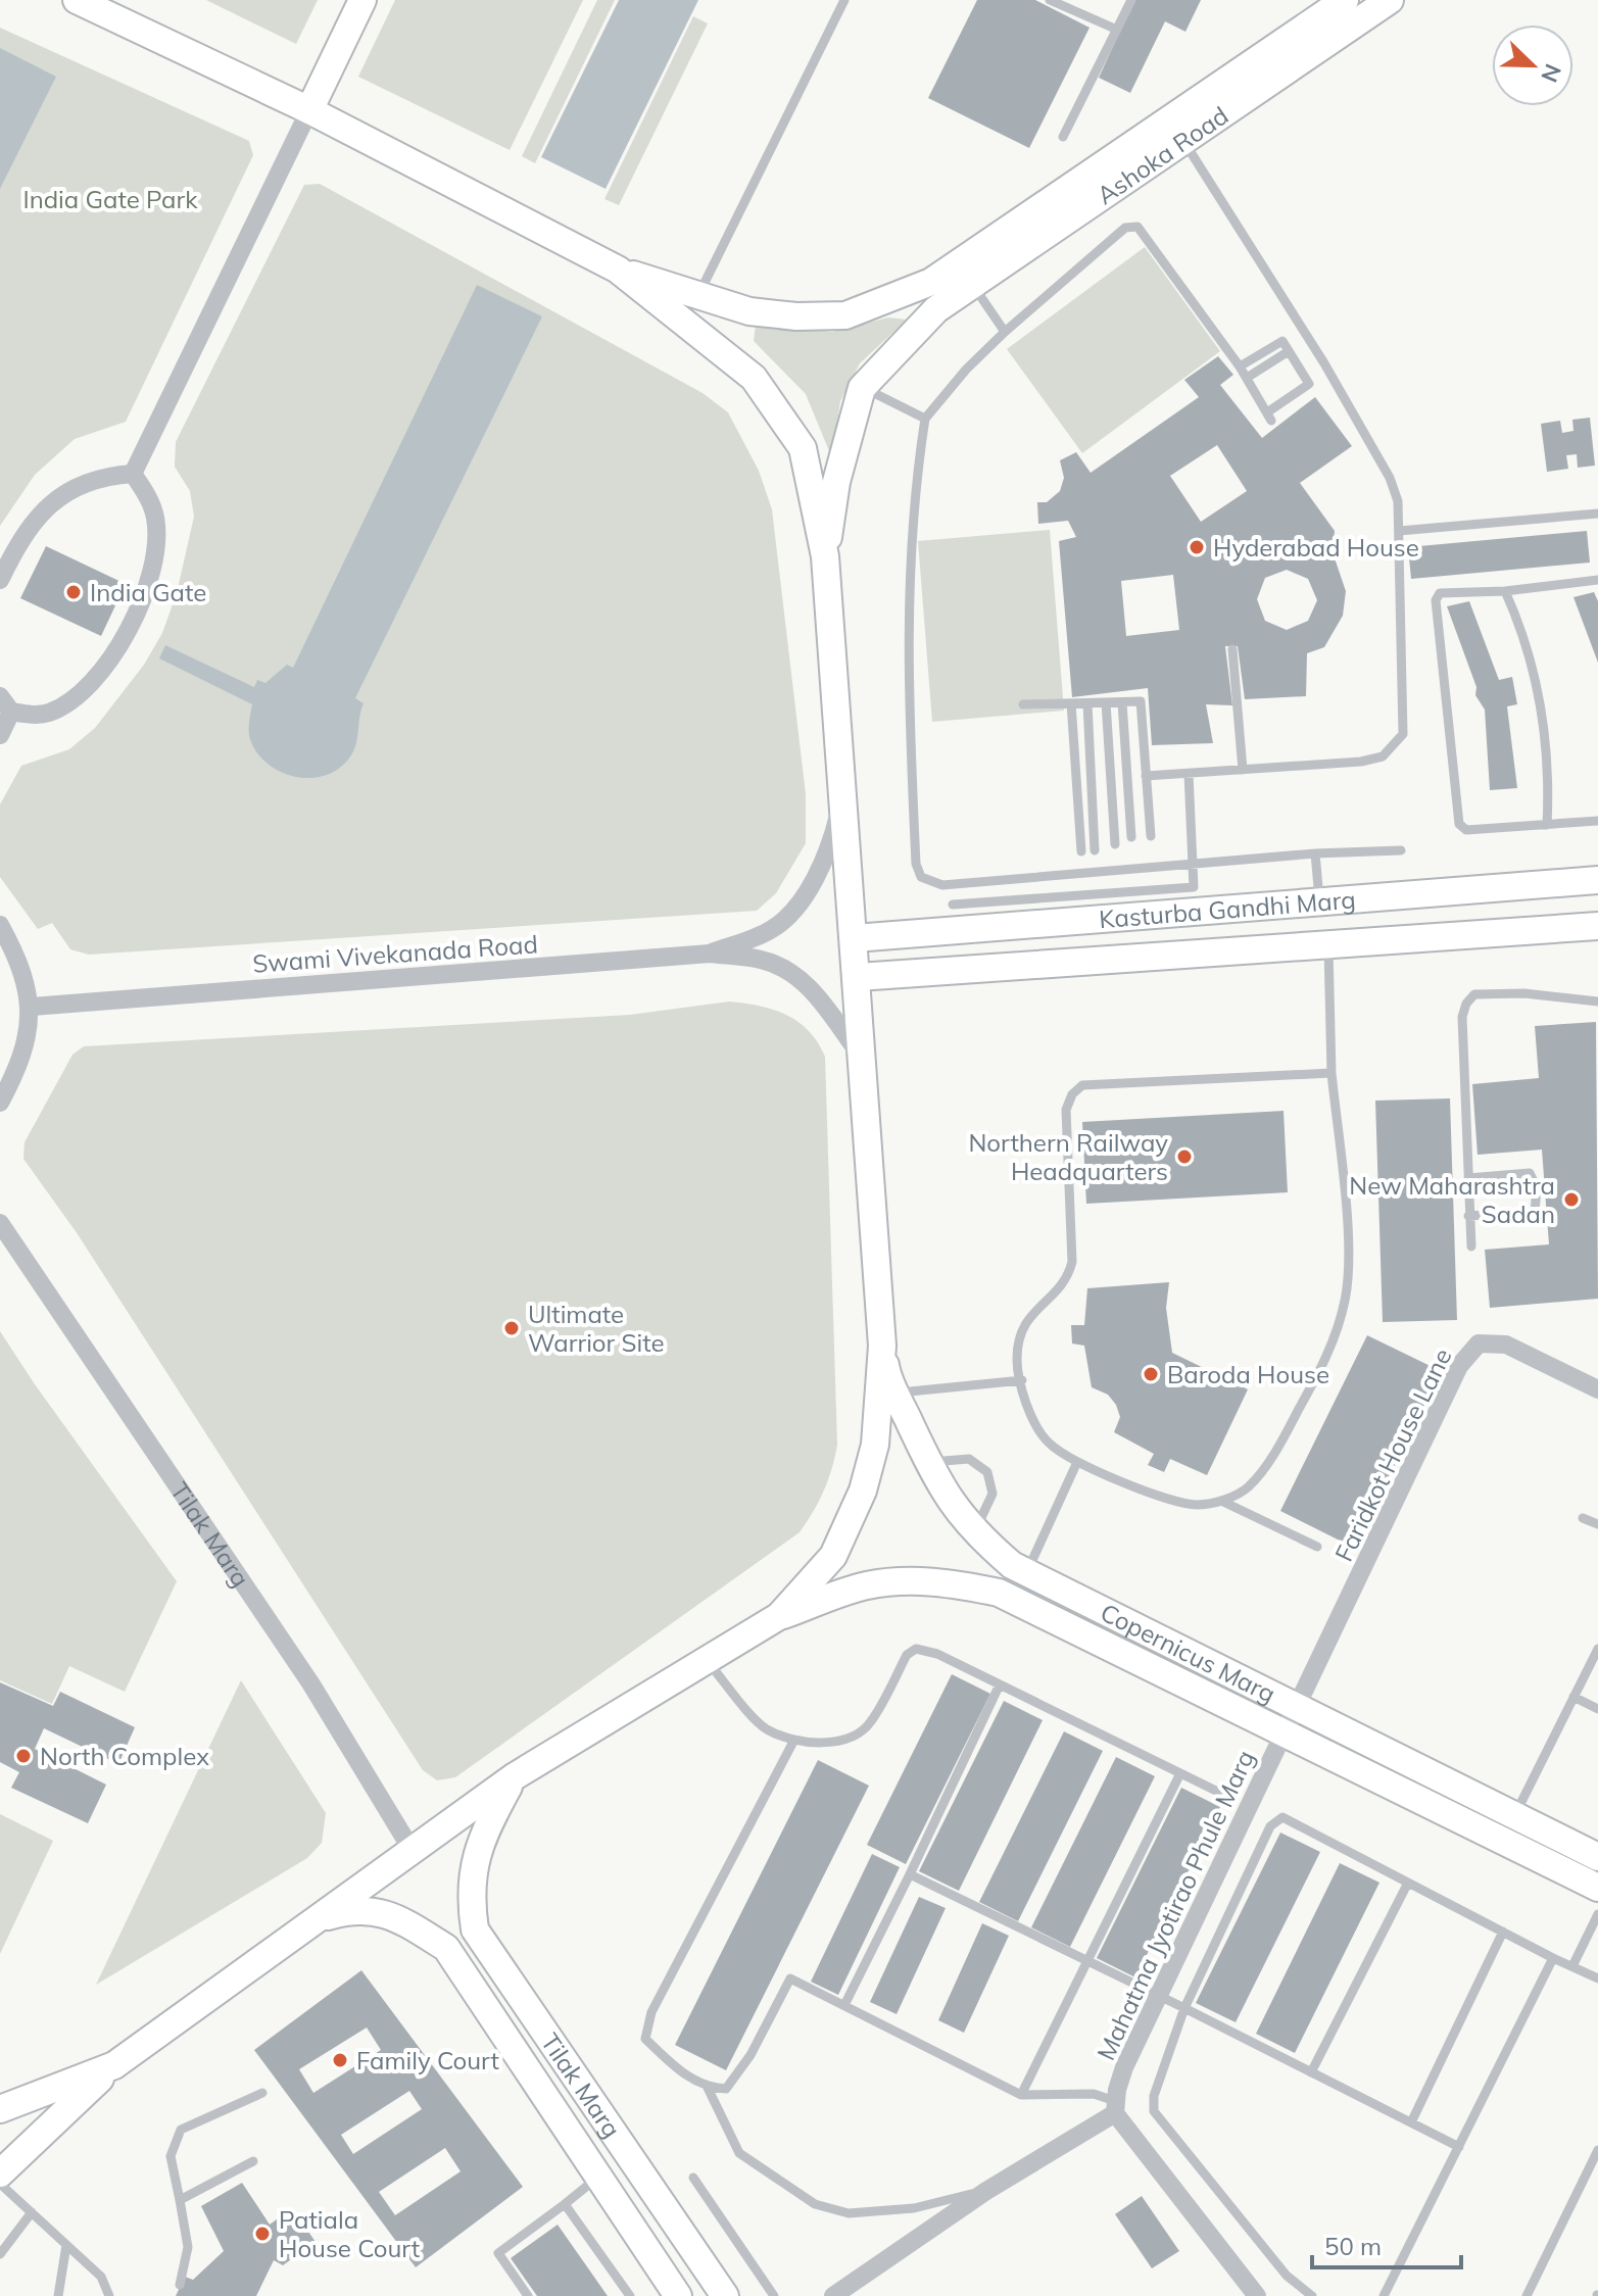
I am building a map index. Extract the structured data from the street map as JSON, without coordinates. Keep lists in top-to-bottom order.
{
  "streets": {
    "main road": [
      "Ashoka Road",
      "Kasturba Gandhi Marg",
      "Tilak Marg",
      "Copernicus Marg"
    ],
    "street": ["Swami Vivekanada Road", "Faridkot House Lane", "Mahatma Jyotirao Phule Marg"]
  },
  "crossings": [
    ["Faridkot House Lane", "Copernicus Marg"],
    ["Faridkot House Lane", "Mahatma Jyotirao Phule Marg"],
    ["Copernicus Marg", "Mahatma Jyotirao Phule Marg"]
  ],
  "parks": ["India Gate Park"],
  "places": [
    "Hyderabad House",
    "India Gate",
    "Northern Railway Headquarters",
    "New Maharashtra Sadan",
    "Ultimate Warrior Site",
    "Baroda House",
    "North Complex",
    "Family Court",
    "Patiala House Court"
  ],
  "scale_bar": "50 m",
  "north": "bottom right"
}
